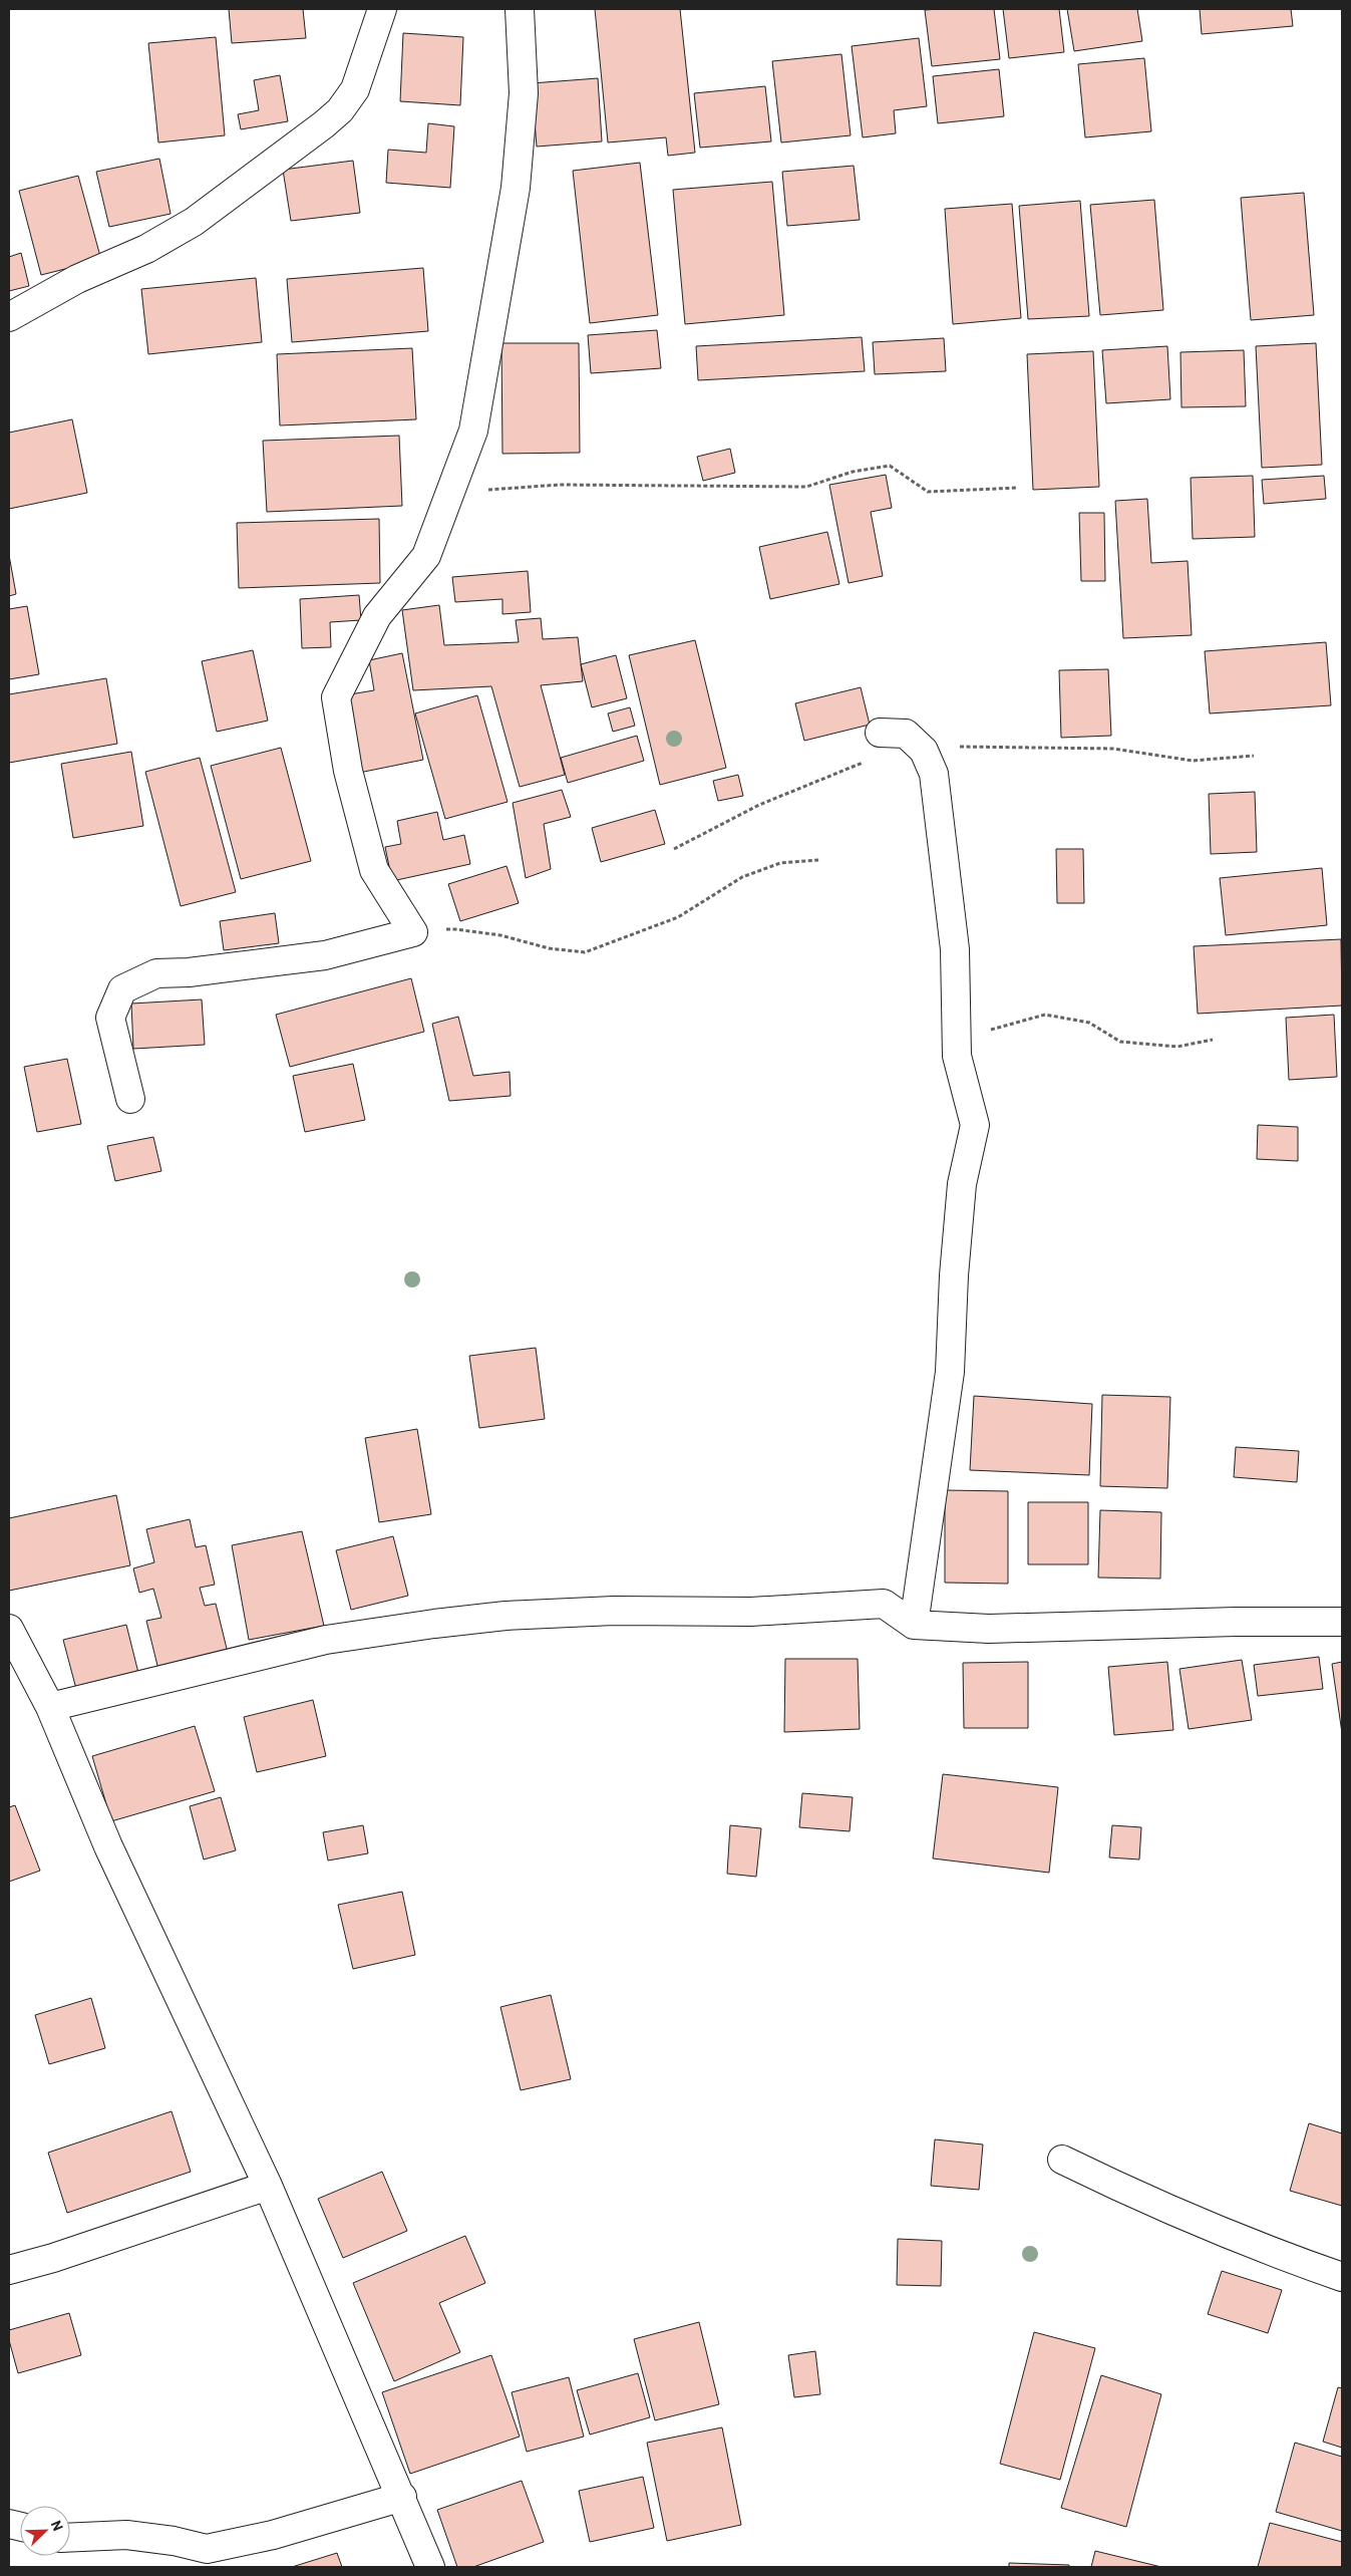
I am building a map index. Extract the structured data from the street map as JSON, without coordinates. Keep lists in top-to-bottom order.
{
  "north": "top right"
}
